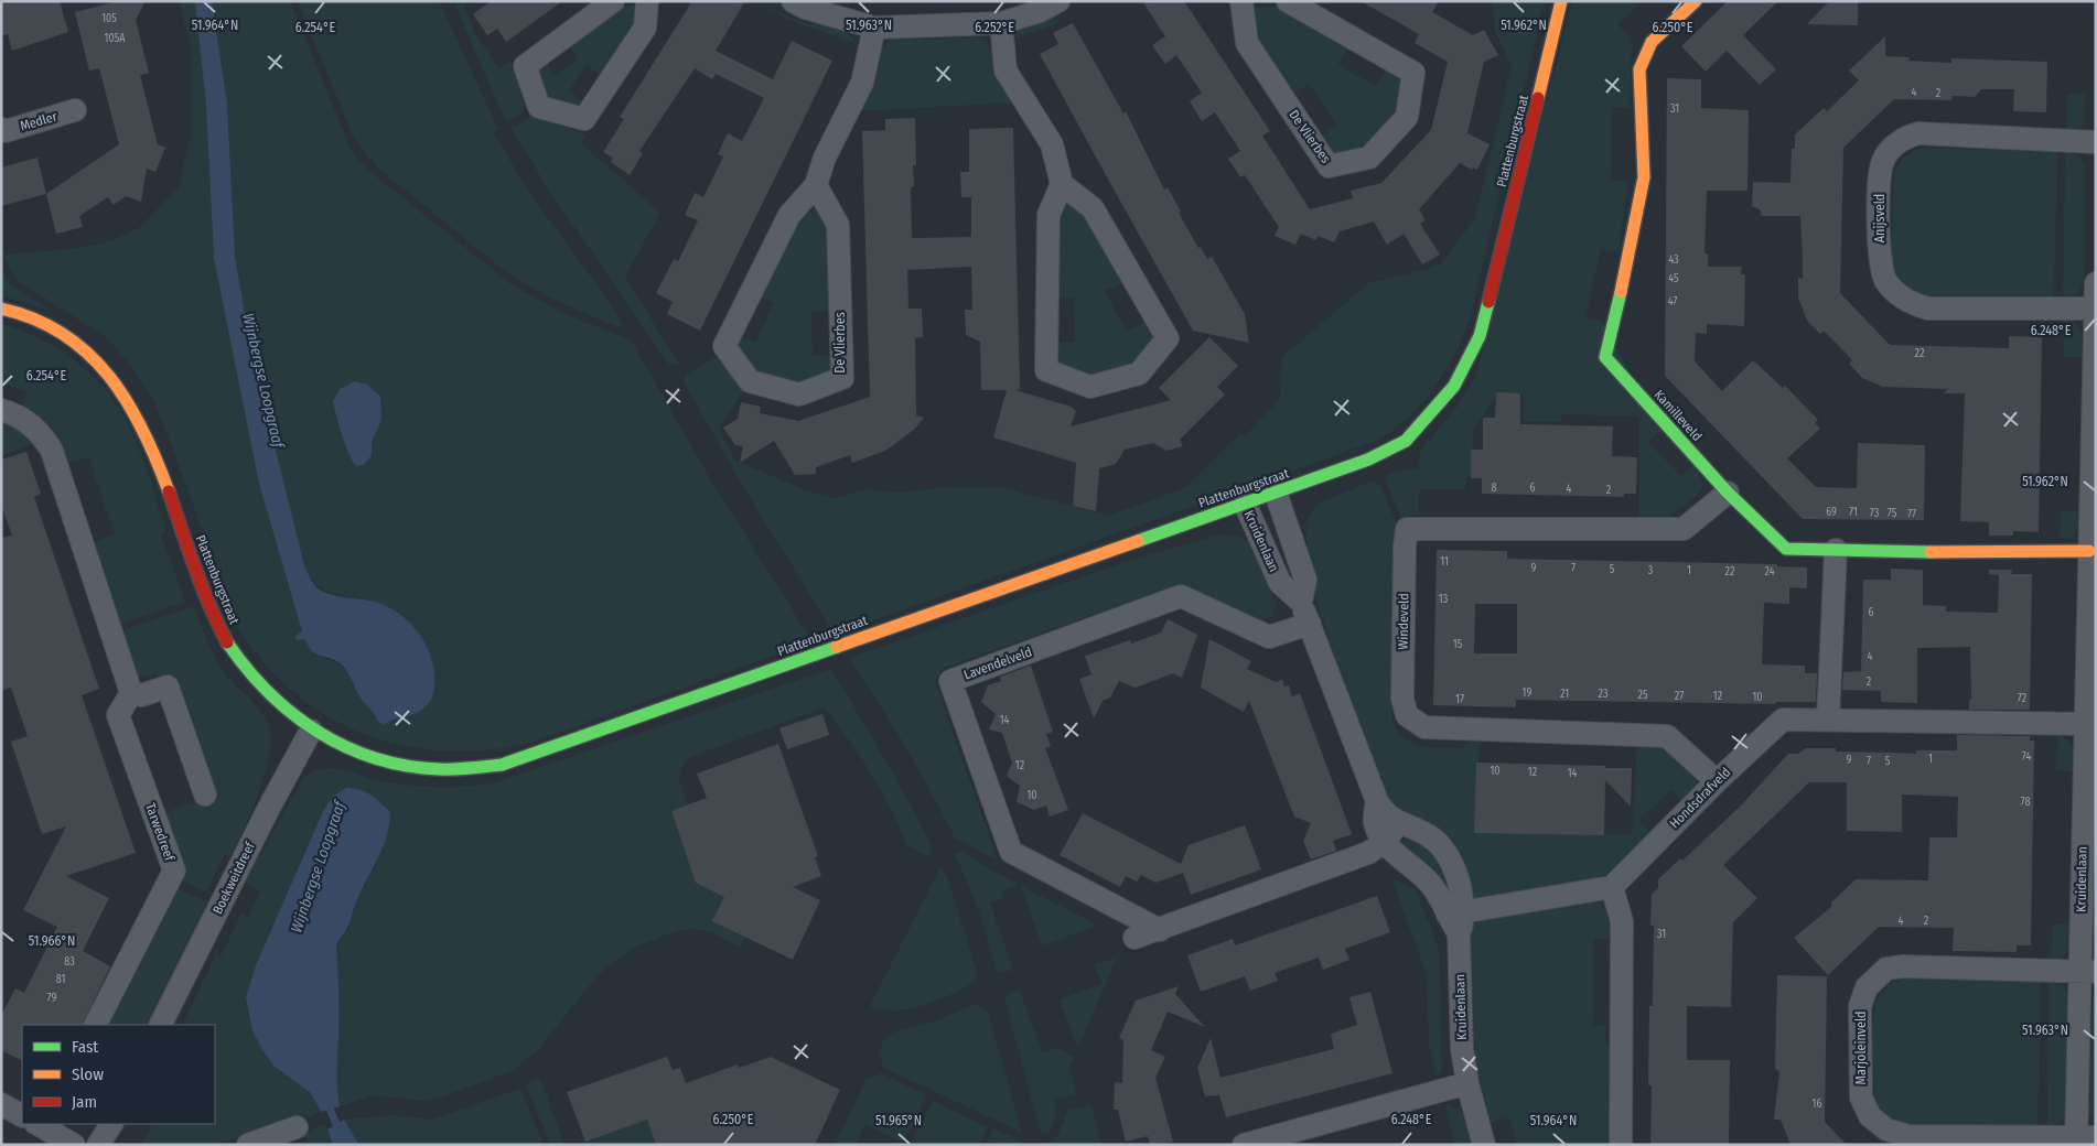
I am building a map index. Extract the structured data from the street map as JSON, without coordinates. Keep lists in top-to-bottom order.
{
  "streets": {
    "street": [
      "Medler",
      "De Vlierbes",
      "Plattenburgstraat",
      "Anijsveld",
      "Kamilleveld",
      "Kruidenlaan",
      "Windeveld",
      "Lavendelveld",
      "Hondsdrafveld",
      "Tarwedreef",
      "Boekweitdreef",
      "Marjoleinveld"
    ]
  },
  "crossings": [
    ["Plattenburgstraat", "Kruidenlaan"],
    ["Plattenburgstraat", "Boekweitdreef"],
    ["Anijsveld", "Kruidenlaan"],
    ["Kamilleveld", "Kruidenlaan"],
    ["Kamilleveld", "Windeveld"],
    ["Kruidenlaan", "Lavendelveld"],
    ["Kruidenlaan", "Hondsdrafveld"],
    ["Kruidenlaan", "Marjoleinveld"],
    ["Windeveld", "Hondsdrafveld"]
  ],
  "water": ["Wijnbergse Loopgraaf"],
  "house_numbers": [
    "105",
    "105A",
    "4",
    "2",
    "31",
    "43",
    "45",
    "47",
    "22",
    "8",
    "6",
    "4",
    "2",
    "69",
    "71",
    "73",
    "75",
    "77",
    "11",
    "9",
    "7",
    "5",
    "3",
    "1",
    "22",
    "24",
    "13",
    "6",
    "15",
    "4",
    "2",
    "19",
    "21",
    "23",
    "25",
    "27",
    "12",
    "10",
    "72",
    "17",
    "14",
    "74",
    "1",
    "9",
    "7",
    "5",
    "12",
    "10",
    "12",
    "14",
    "10",
    "78",
    "4",
    "2",
    "31",
    "83",
    "81",
    "79",
    "16"
  ],
  "legend": ["Fast", "Slow", "Jam"],
  "coordinates": [
    "51.964°N",
    "51.963°N",
    "51.962°N",
    "6.254°E",
    "6.252°E",
    "6.250°E",
    "6.248°E",
    "51.966°N",
    "51.965°N"
  ]
}
